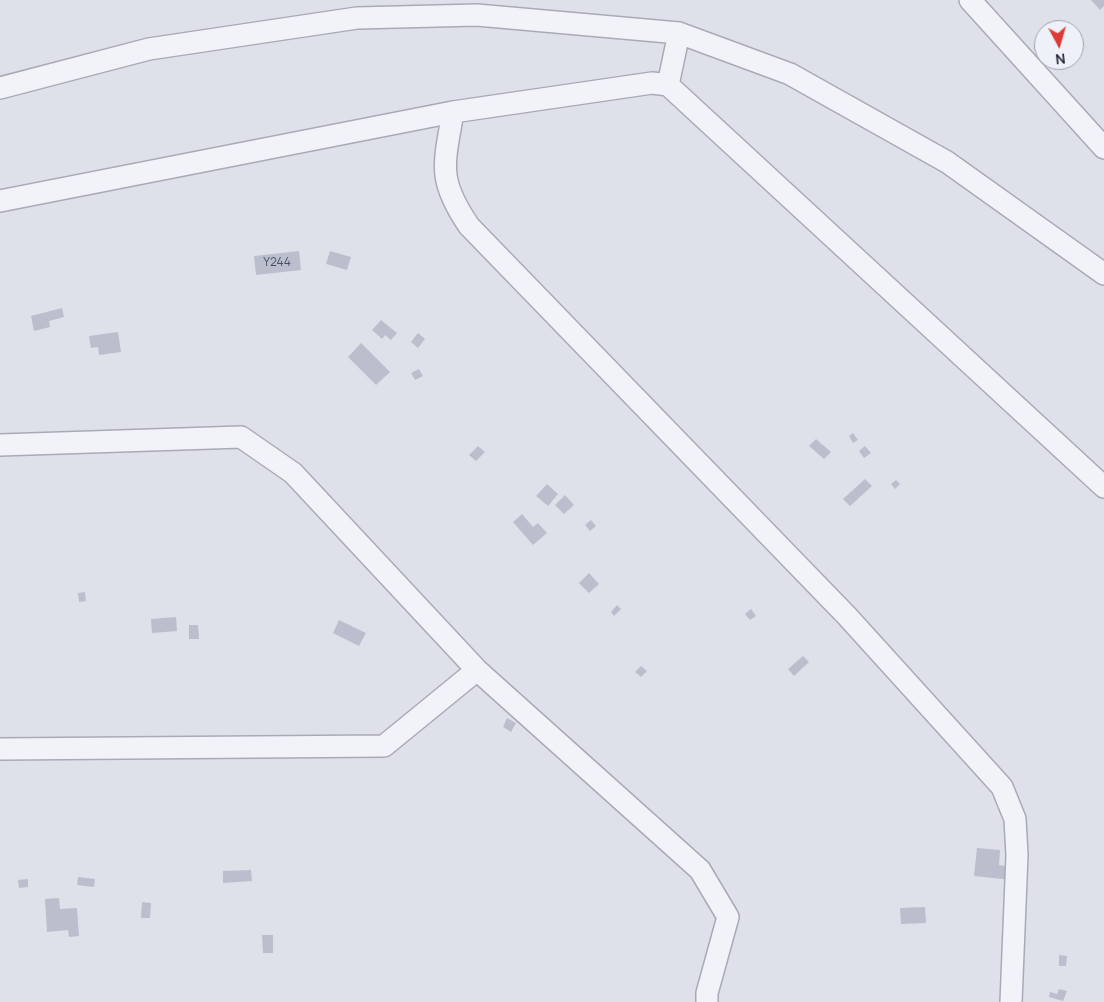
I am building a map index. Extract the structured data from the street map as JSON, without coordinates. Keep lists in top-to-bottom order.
{
  "house_numbers": ["Y244"],
  "north": "bottom"
}
